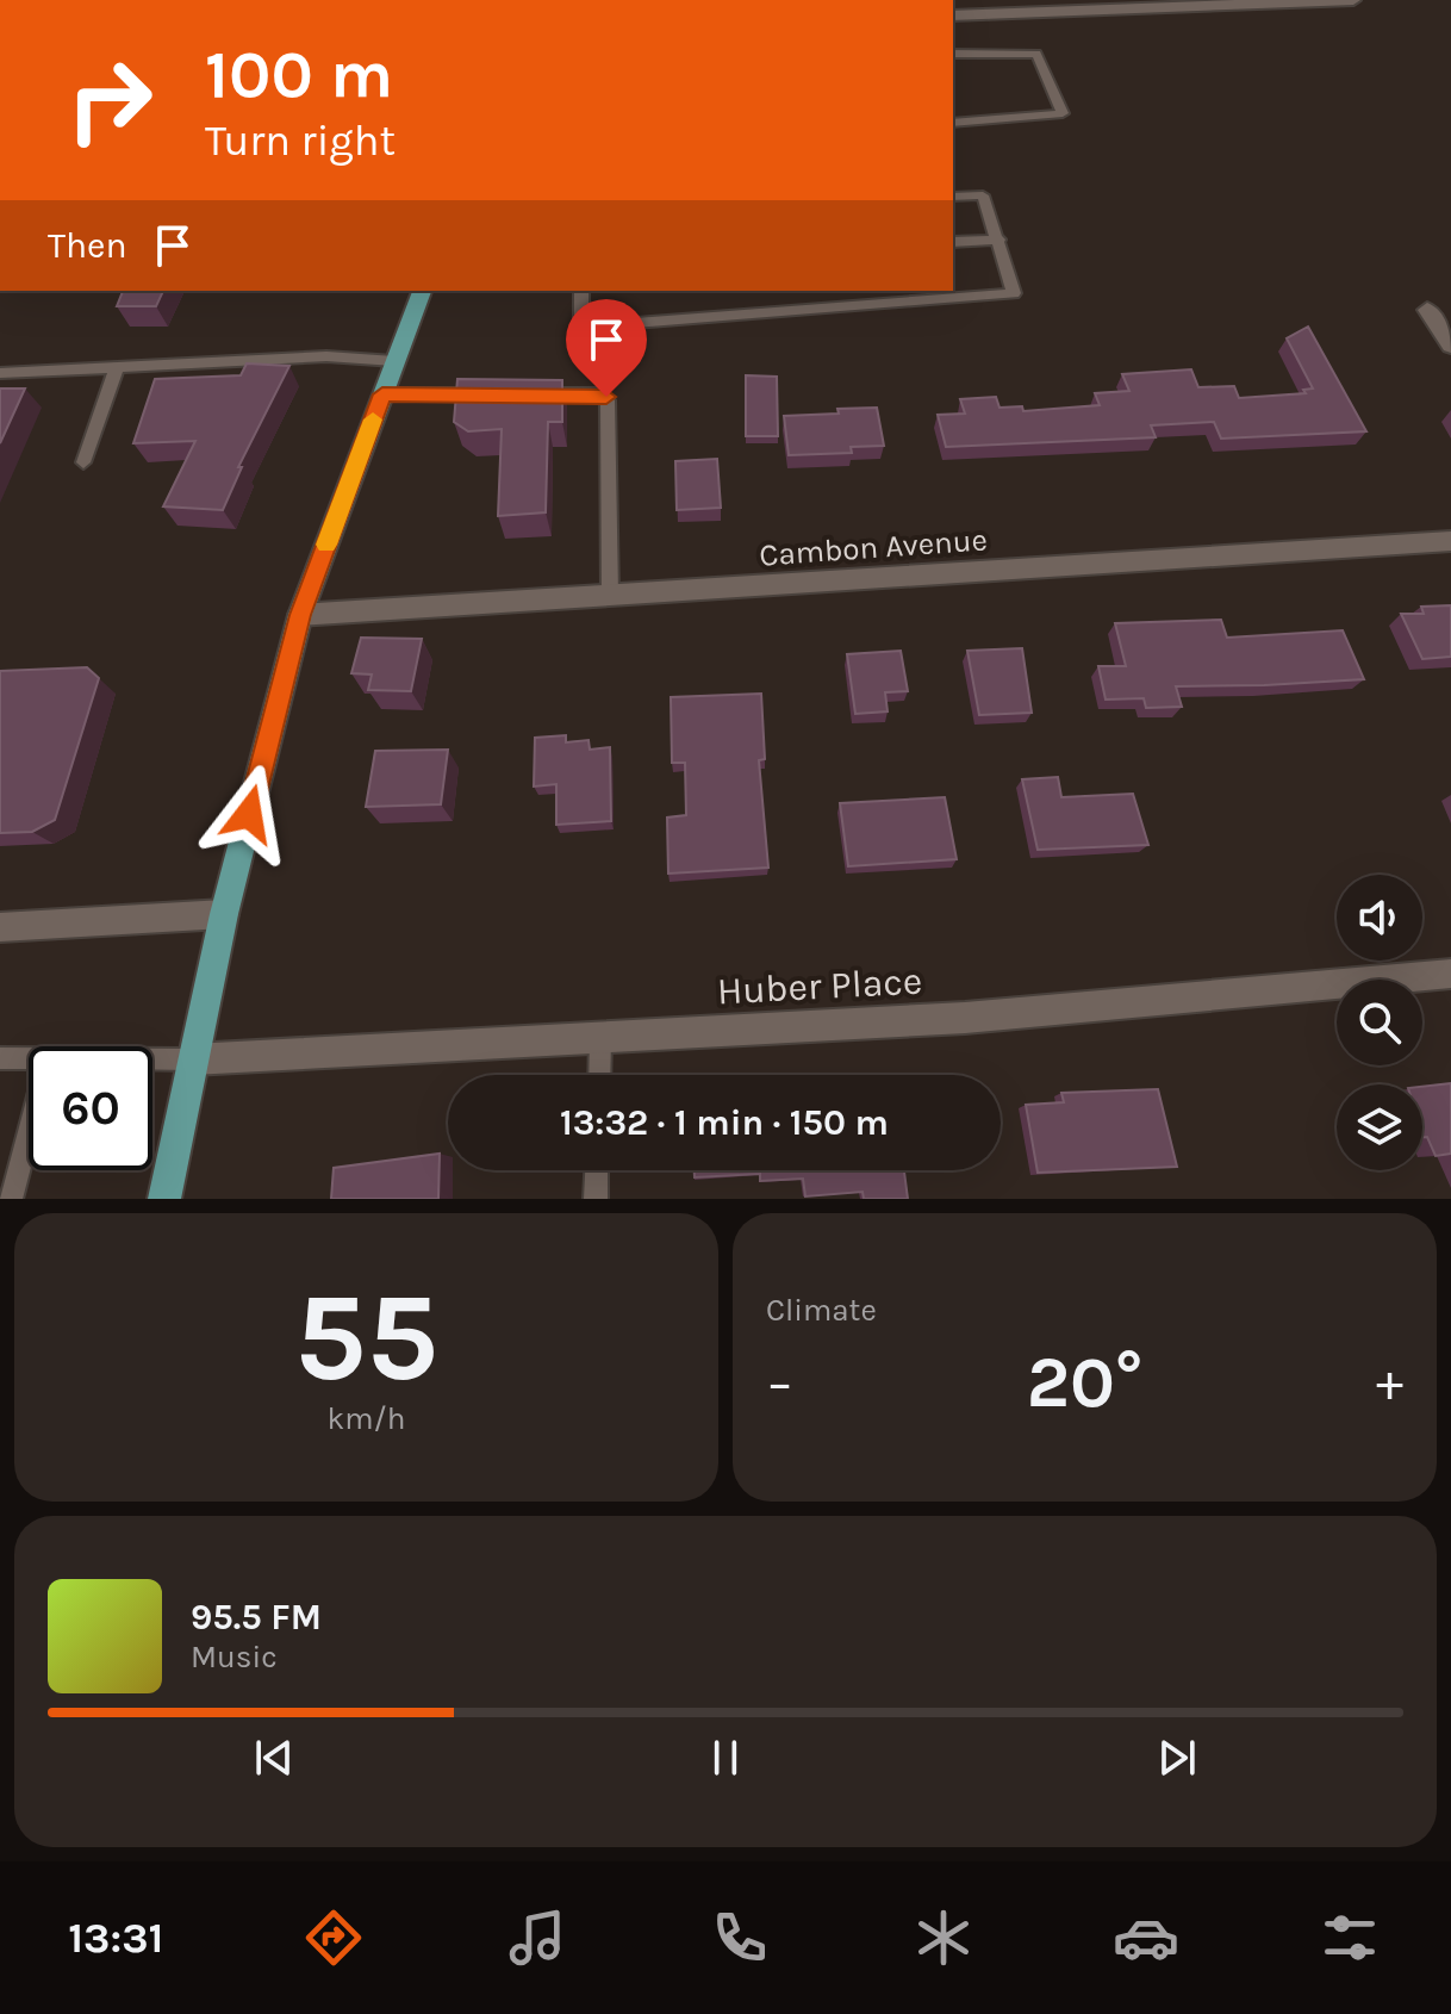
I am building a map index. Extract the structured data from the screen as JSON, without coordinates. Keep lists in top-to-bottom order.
{
  "streets": {
    "street": ["Cambon Avenue", "Huber Place"]
  },
  "page": {
    "turn": ["100 m", "Turn right"],
    "then": "Then",
    "limit": "60",
    "trip": "13:32 · 1 min · 150 m",
    "tile": [
      ["55", "km/h"],
      "Climate"
    ],
    "heat": ["−", "20°", "+"],
    "song": ["95.5 FM", "Music"],
    "tabs": "13:31"
  }
}
